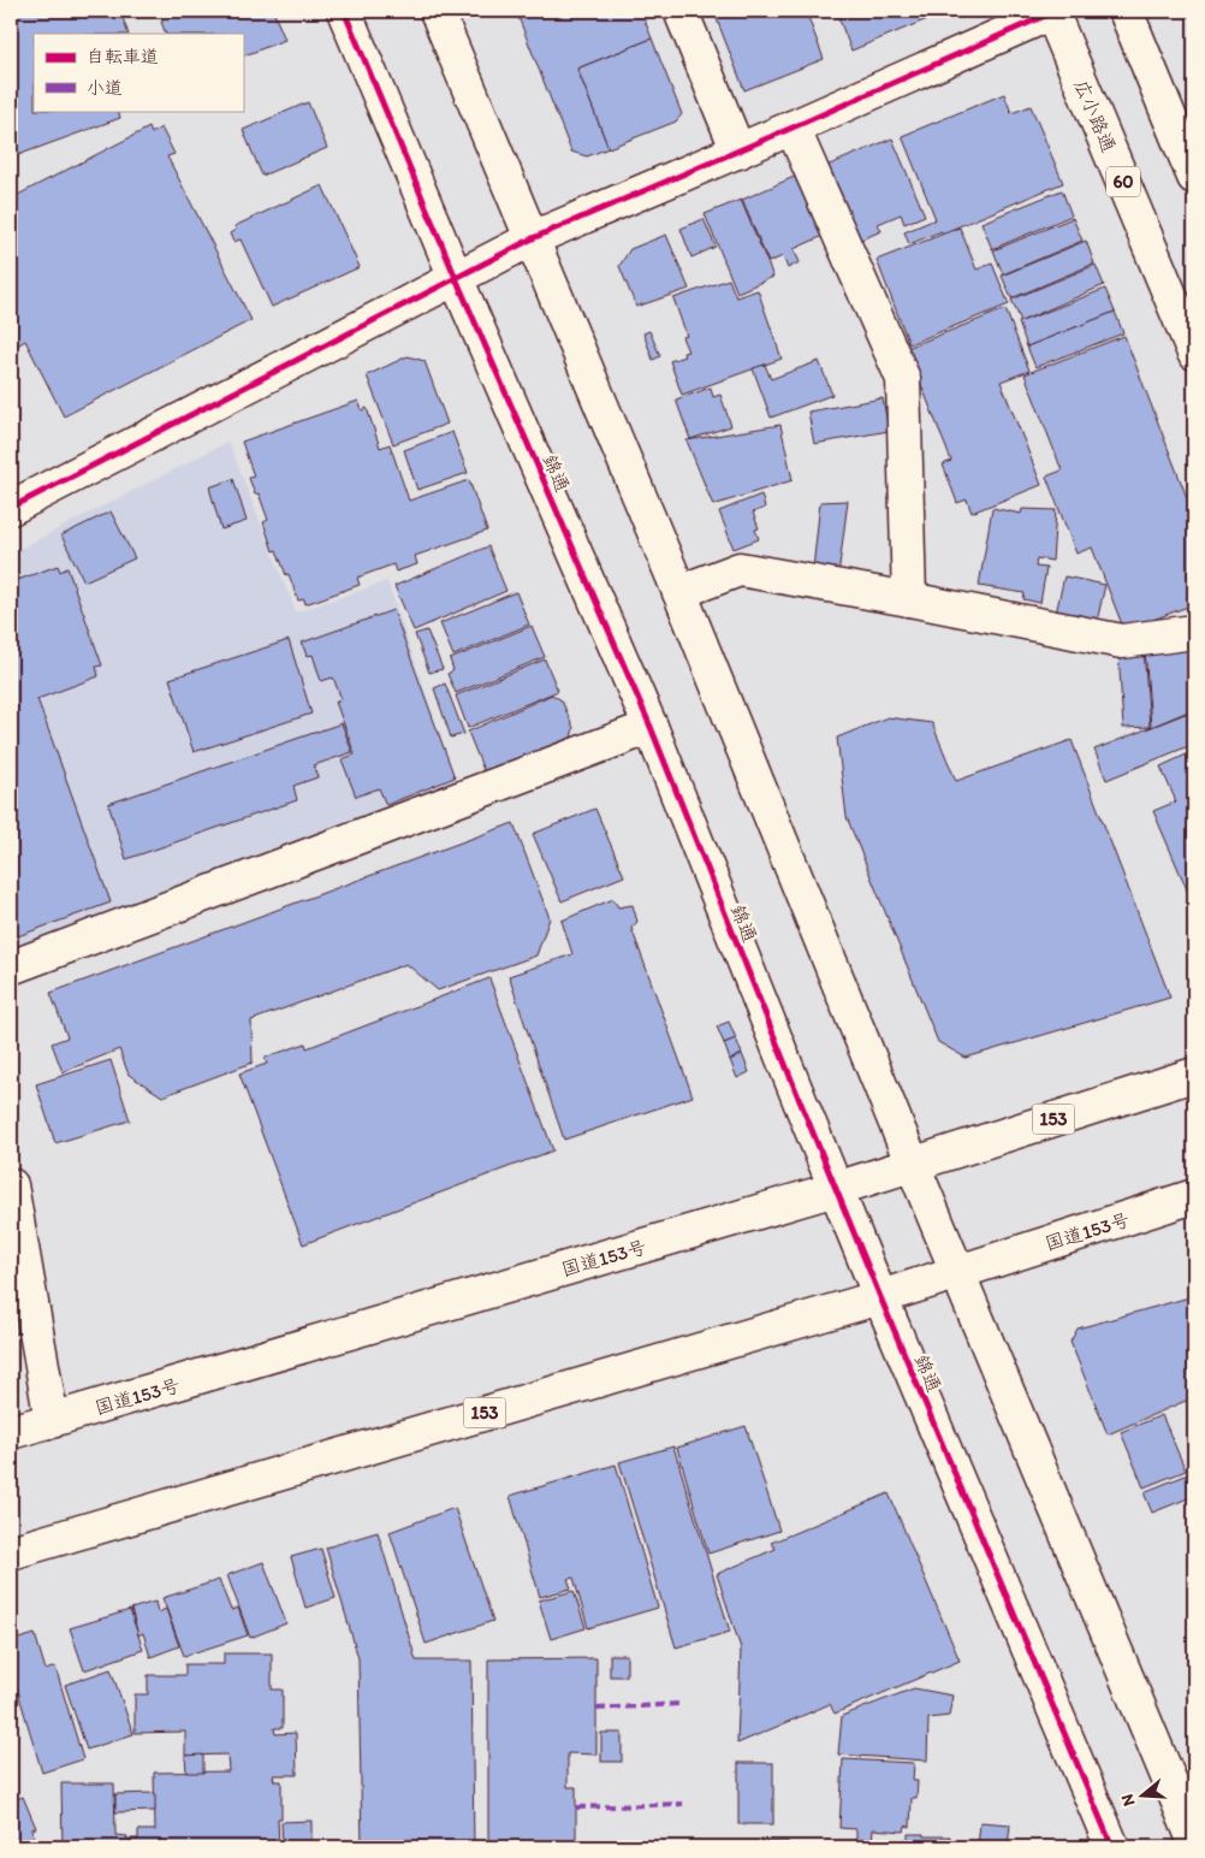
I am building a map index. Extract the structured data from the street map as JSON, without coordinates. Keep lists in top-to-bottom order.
{
  "streets": {
    "main road": [
      "広小路通",
      "60",
      "錦通",
      "153",
      "国道153号"
    ]
  },
  "crossings": [
    ["錦通", "国道153号"]
  ],
  "legend": ["自転車道", "小道"],
  "north": "left"
}
